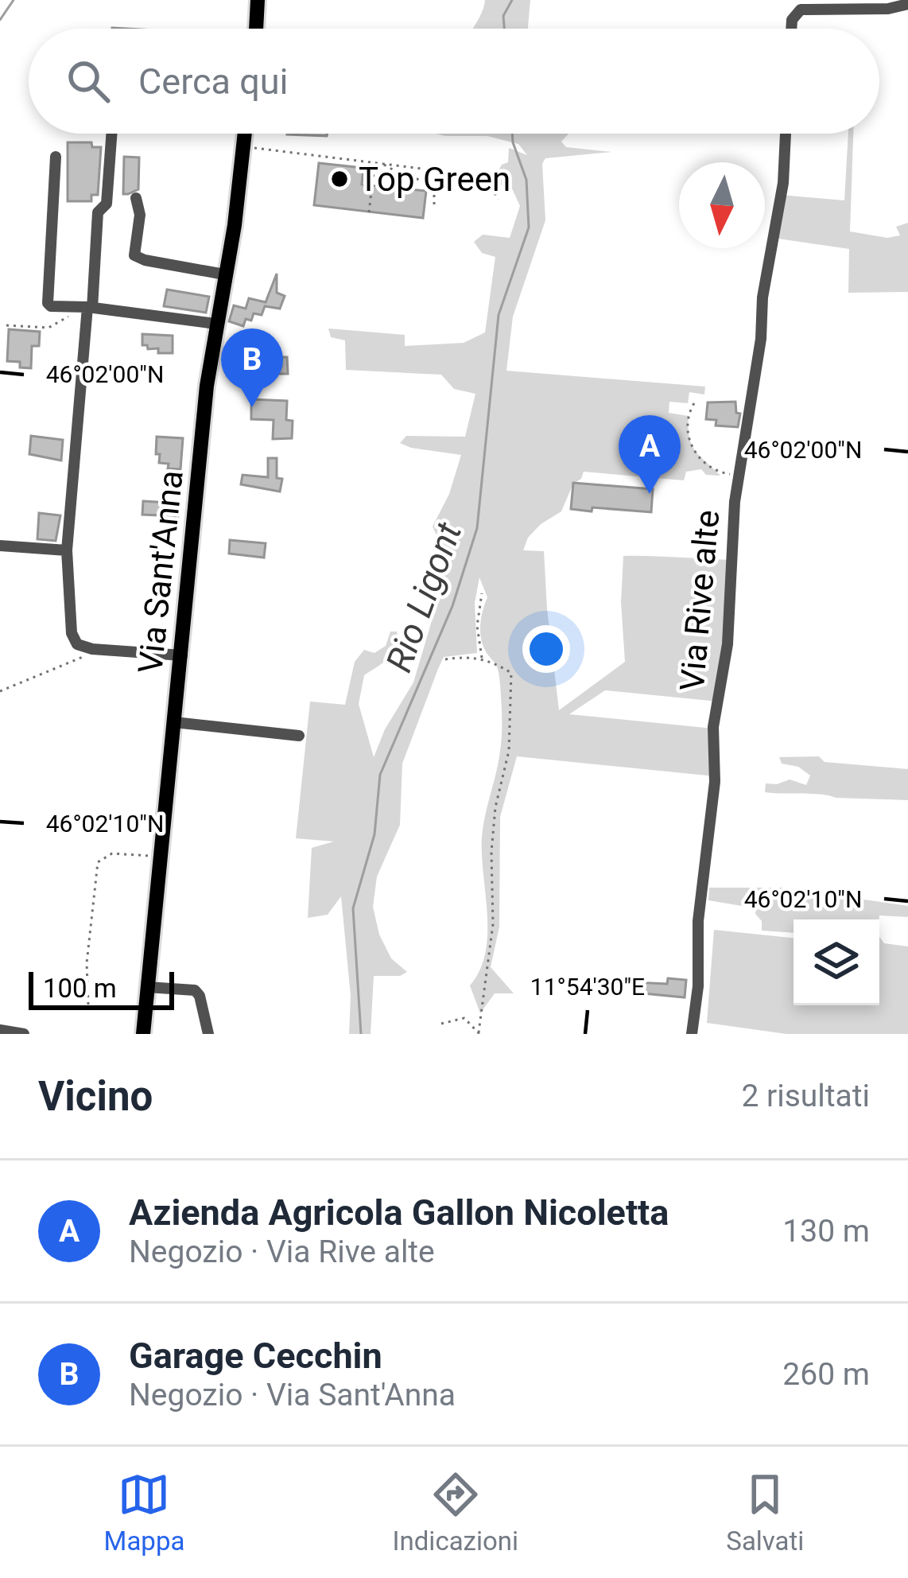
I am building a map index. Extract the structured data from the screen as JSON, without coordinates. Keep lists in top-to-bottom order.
{
  "streets": {
    "main road": ["Via Sant'Anna"],
    "street": ["Via Rive alte"]
  },
  "water": ["Rio Ligont"],
  "places": ["Top Green"],
  "scale_bar": "100 m",
  "north": "bottom",
  "page": {
    "search": "Cerca qui",
    "pins": ["B", "A"],
    "scale": "100 m",
    "heading": ["Vicino", "2 risultati"],
    "list": [
      {
        "mark": "A",
        "name": "Azienda Agricola Gallon Nicoletta",
        "note": "Negozio · Via Rive alte",
        "value": "130 m"
      },
      {
        "mark": "B",
        "name": "Garage Cecchin",
        "note": "Negozio · Via Sant'Anna",
        "value": "260 m"
      }
    ],
    "nav": ["Mappa", "Indicazioni", "Salvati"]
  },
  "coordinates": ["46°02'00\"N", "46°02'10\"N", "11°54'30\"E"]
}
